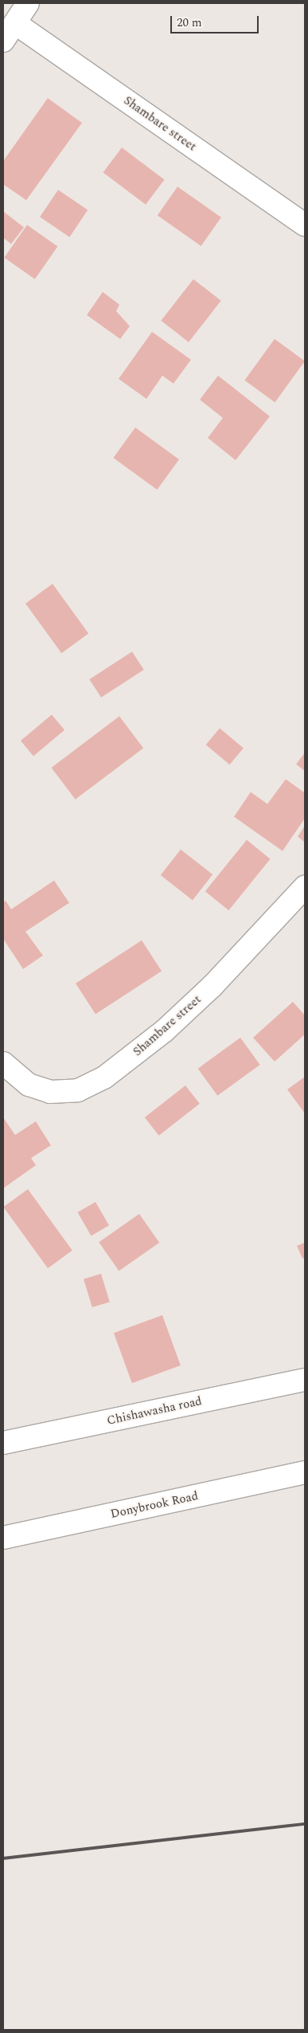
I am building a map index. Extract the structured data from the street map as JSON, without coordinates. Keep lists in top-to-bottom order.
{
  "streets": {
    "street": ["Shambare street", "Chishawasha road", "Donybrook Road"]
  },
  "scale_bar": "20 m"
}
